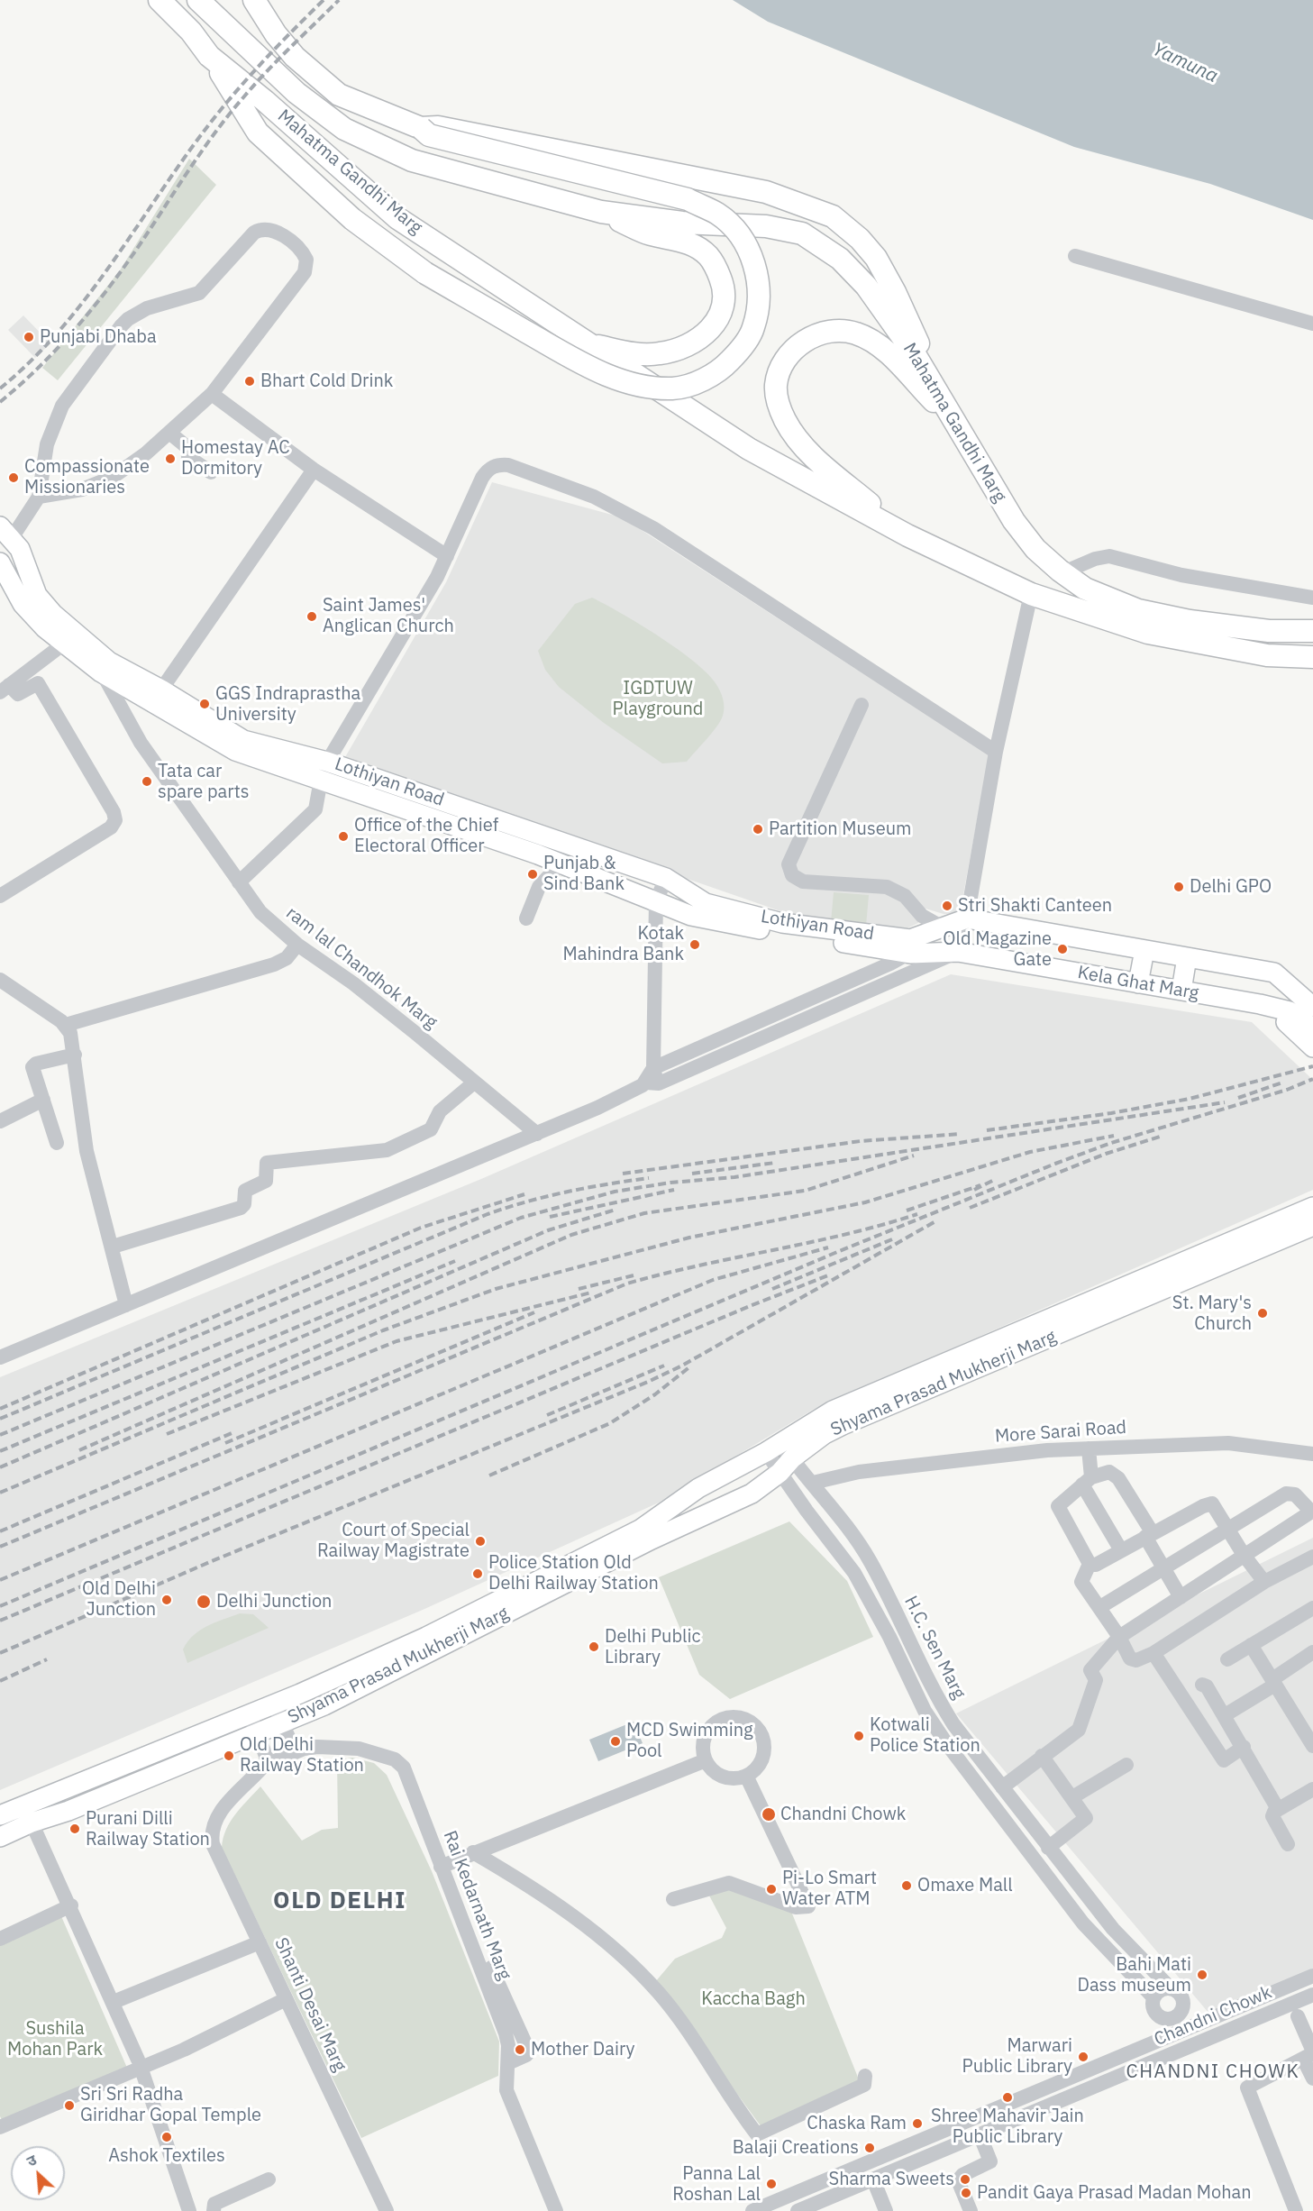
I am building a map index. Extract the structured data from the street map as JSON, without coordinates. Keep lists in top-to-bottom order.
{
  "streets": {
    "highway": ["Mahatma Gandhi Marg"],
    "main road": ["Lothiyan Road", "Kela Ghat Marg", "Shyama Prasad Mukherji Marg"],
    "street": [
      "ram lal Chandhok Marg",
      "More Sarai Road",
      "H.C. Sen Marg",
      "Rai Kedarnath Marg",
      "Shanti Desai Marg",
      "Chandni Chowk"
    ]
  },
  "crossings": [
    ["Lothiyan Road", "ram lal Chandhok Marg"],
    ["Lothiyan Road", "Kela Ghat Marg"],
    ["Shyama Prasad Mukherji Marg", "H.C. Sen Marg"],
    ["More Sarai Road", "H.C. Sen Marg"],
    ["Rai Kedarnath Marg", "Shanti Desai Marg"]
  ],
  "districts": ["OLD DELHI", "CHANDNI CHOWK"],
  "water": ["Yamuna"],
  "parks": ["IGDTUW Playground", "Kaccha Bagh", "Sushila Mohan Park"],
  "places": [
    "Punjabi Dhaba",
    "Bhart Cold Drink",
    "Homestay AC Dormitory",
    "Compassionate Missionaries",
    "Saint James' Anglican Church",
    "GGS Indraprastha University",
    "Tata car spare parts",
    "Partition Museum",
    "Office of the Chief Electoral Officer",
    "Punjab & Sind Bank",
    "Delhi GPO",
    "Stri Shakti Canteen",
    "Kotak Mahindra Bank",
    "Old Magazine Gate",
    "St. Mary's Church",
    "Court of Special Railway Magistrate",
    "Police Station Old Delhi Railway Station",
    "Old Delhi Junction",
    "Delhi Junction",
    "Delhi Public Library",
    "Kotwali Police Station",
    "MCD Swimming Pool",
    "Old Delhi Railway Station",
    "Chandni Chowk",
    "Purani Dilli Railway Station",
    "Omaxe Mall",
    "Pi-Lo Smart Water ATM",
    "Bahi Mati Dass museum",
    "Mother Dairy",
    "Marwari Public Library",
    "Shree Mahavir Jain Public Library",
    "Sri Sri Radha Giridhar Gopal Temple",
    "Chaska Ram",
    "Ashok Textiles",
    "Balaji Creations",
    "Sharma Sweets",
    "Panna Lal Roshan Lal",
    "Pandit Gaya Prasad Madan Mohan"
  ],
  "north": "top left"
}
